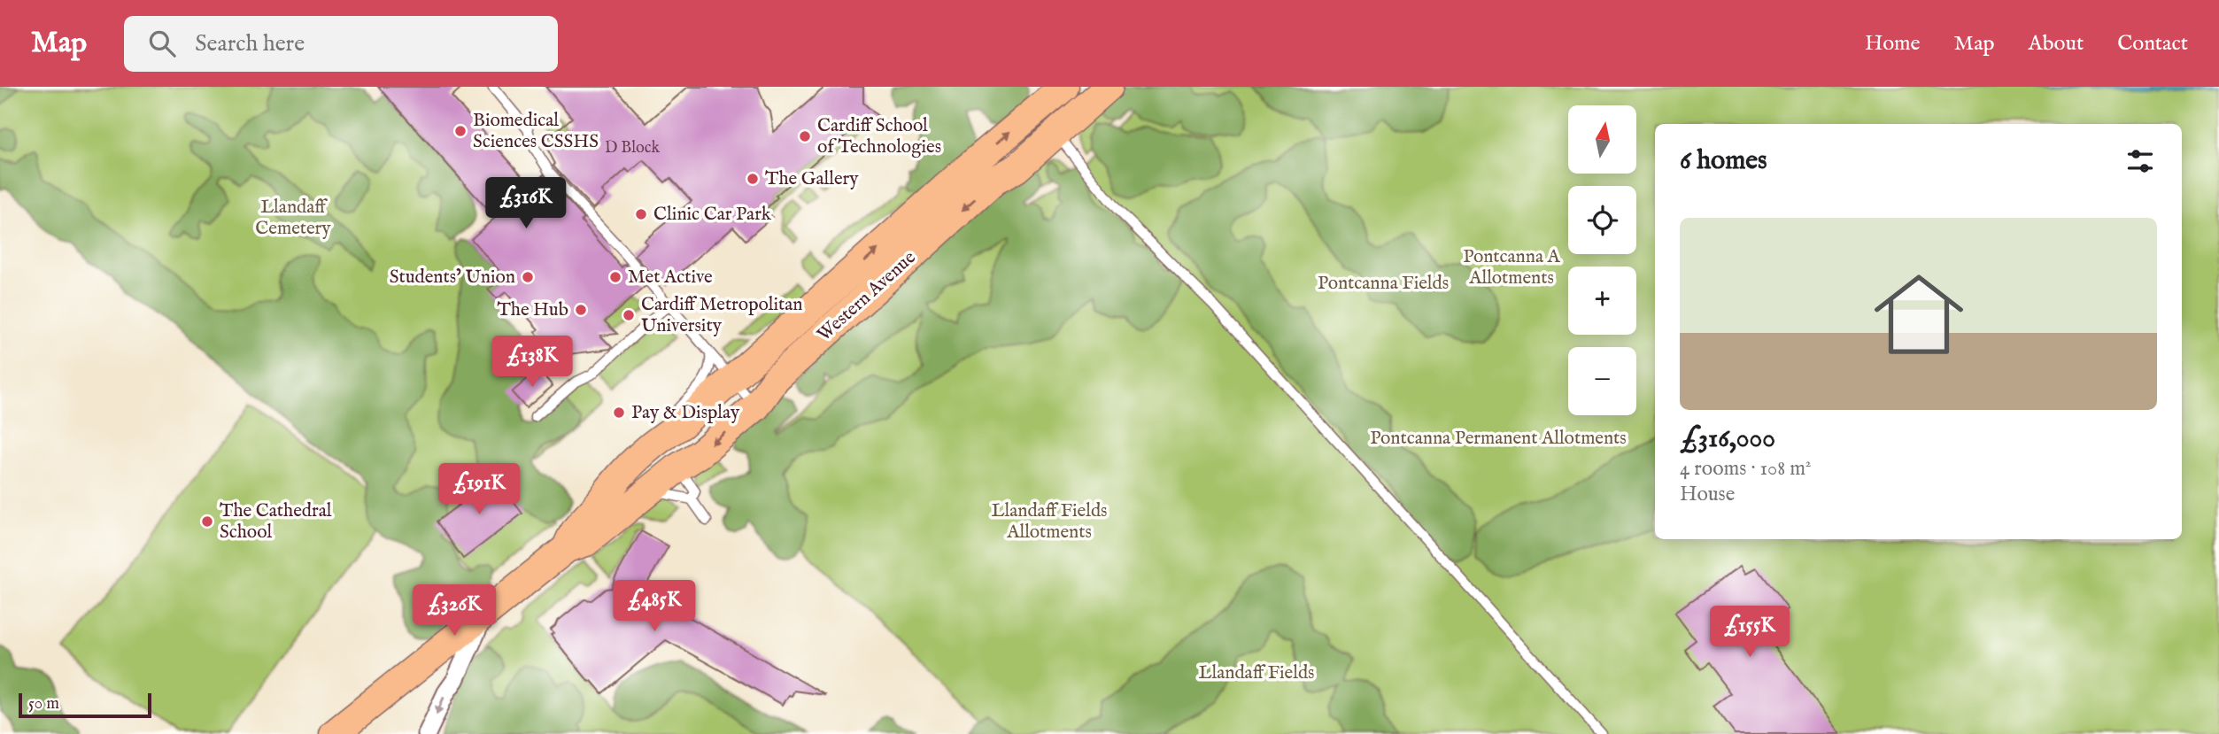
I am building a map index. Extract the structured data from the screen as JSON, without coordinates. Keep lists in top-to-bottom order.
{
  "streets": {
    "highway": ["Western Avenue"]
  },
  "parks": [
    "Llandaff Cemetery",
    "Pontcanna A Allotments",
    "Pontcanna Fields",
    "Pontcanna Permanent Allotments",
    "Llandaff Fields Allotments",
    "Llandaff Fields"
  ],
  "places": [
    "Biomedical Sciences CSSHS",
    "Cardiff School of Technologies",
    "The Gallery",
    "Clinic Car Park",
    "Students’ Union",
    "Met Active",
    "The Hub",
    "Cardiff Metropolitan University",
    "Pay & Display",
    "The Cathedral School"
  ],
  "house_numbers": ["D Block"],
  "scale_bar": "50 m",
  "north": "top",
  "page": {
    "header": "Map",
    "search": "Search here",
    "nav": [
      "Home",
      "Map",
      "About",
      "Contact"
    ],
    "map_buttons": ["+", "−"],
    "heading": "6 homes",
    "price": [
      "£316K",
      "£138K",
      "£191K",
      "£485K",
      "£326K",
      "£155K"
    ],
    "list": [
      {
        "name": "£316,000",
        "note": "4 rooms · 108 m² · House"
      }
    ],
    "scale": "50 m"
  }
}
